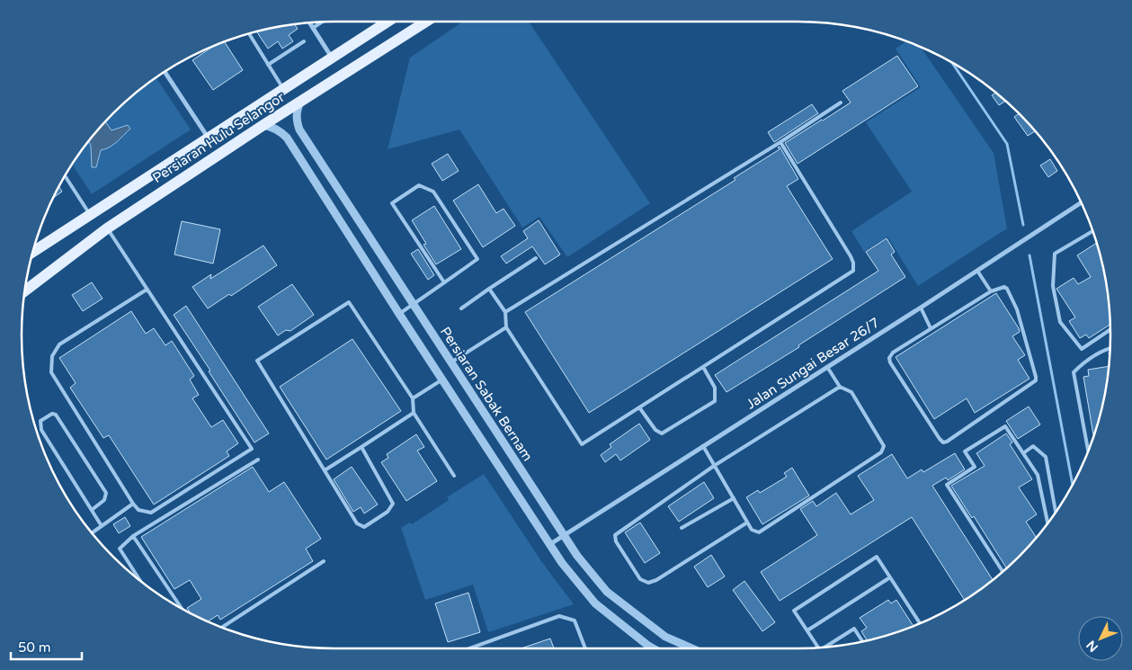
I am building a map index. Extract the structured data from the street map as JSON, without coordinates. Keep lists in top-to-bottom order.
{
  "streets": {
    "main road": ["Persiaran Hulu Selangor"],
    "street": ["Jalan Sungai Besar 26/7", "Persiaran Sabak Bernam"]
  },
  "crossings": [
    ["Persiaran Hulu Selangor", "Persiaran Sabak Bernam"],
    ["Jalan Sungai Besar 26/7", "Persiaran Sabak Bernam"]
  ],
  "scale_bar": "50 m",
  "north": "bottom left"
}
